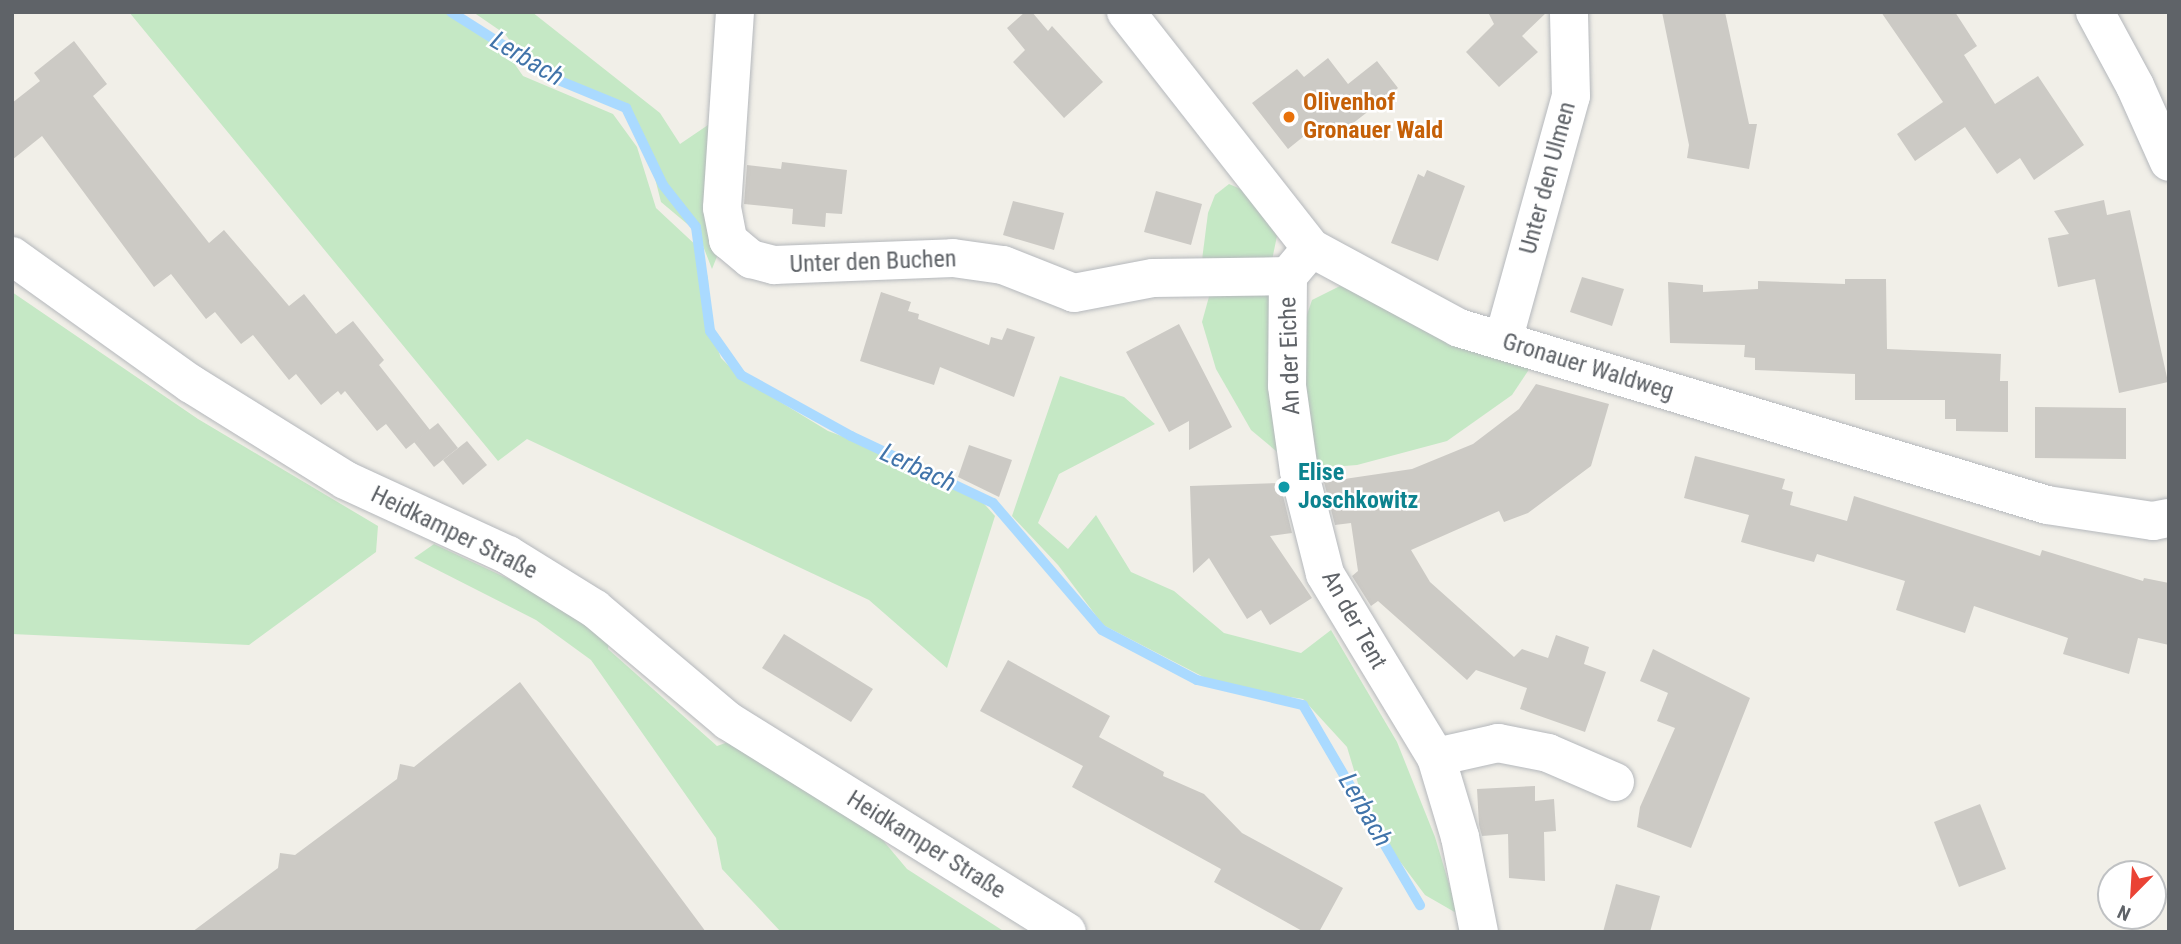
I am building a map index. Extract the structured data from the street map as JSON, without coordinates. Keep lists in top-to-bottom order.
{
  "streets": {
    "street": [
      "Unter den Ulmen",
      "Unter den Buchen",
      "An der Eiche",
      "Gronauer Waldweg",
      "Heidkamper Straße",
      "An der Tent"
    ]
  },
  "crossings": [
    ["Unter den Ulmen", "Gronauer Waldweg"],
    ["Unter den Buchen", "An der Eiche"],
    ["Unter den Buchen", "Gronauer Waldweg"],
    ["An der Eiche", "Gronauer Waldweg"],
    ["An der Eiche", "An der Tent"]
  ],
  "water": ["Lerbach"],
  "places": ["Olivenhof Gronauer Wald", "Elise Joschkowitz"],
  "north": "bottom left"
}
